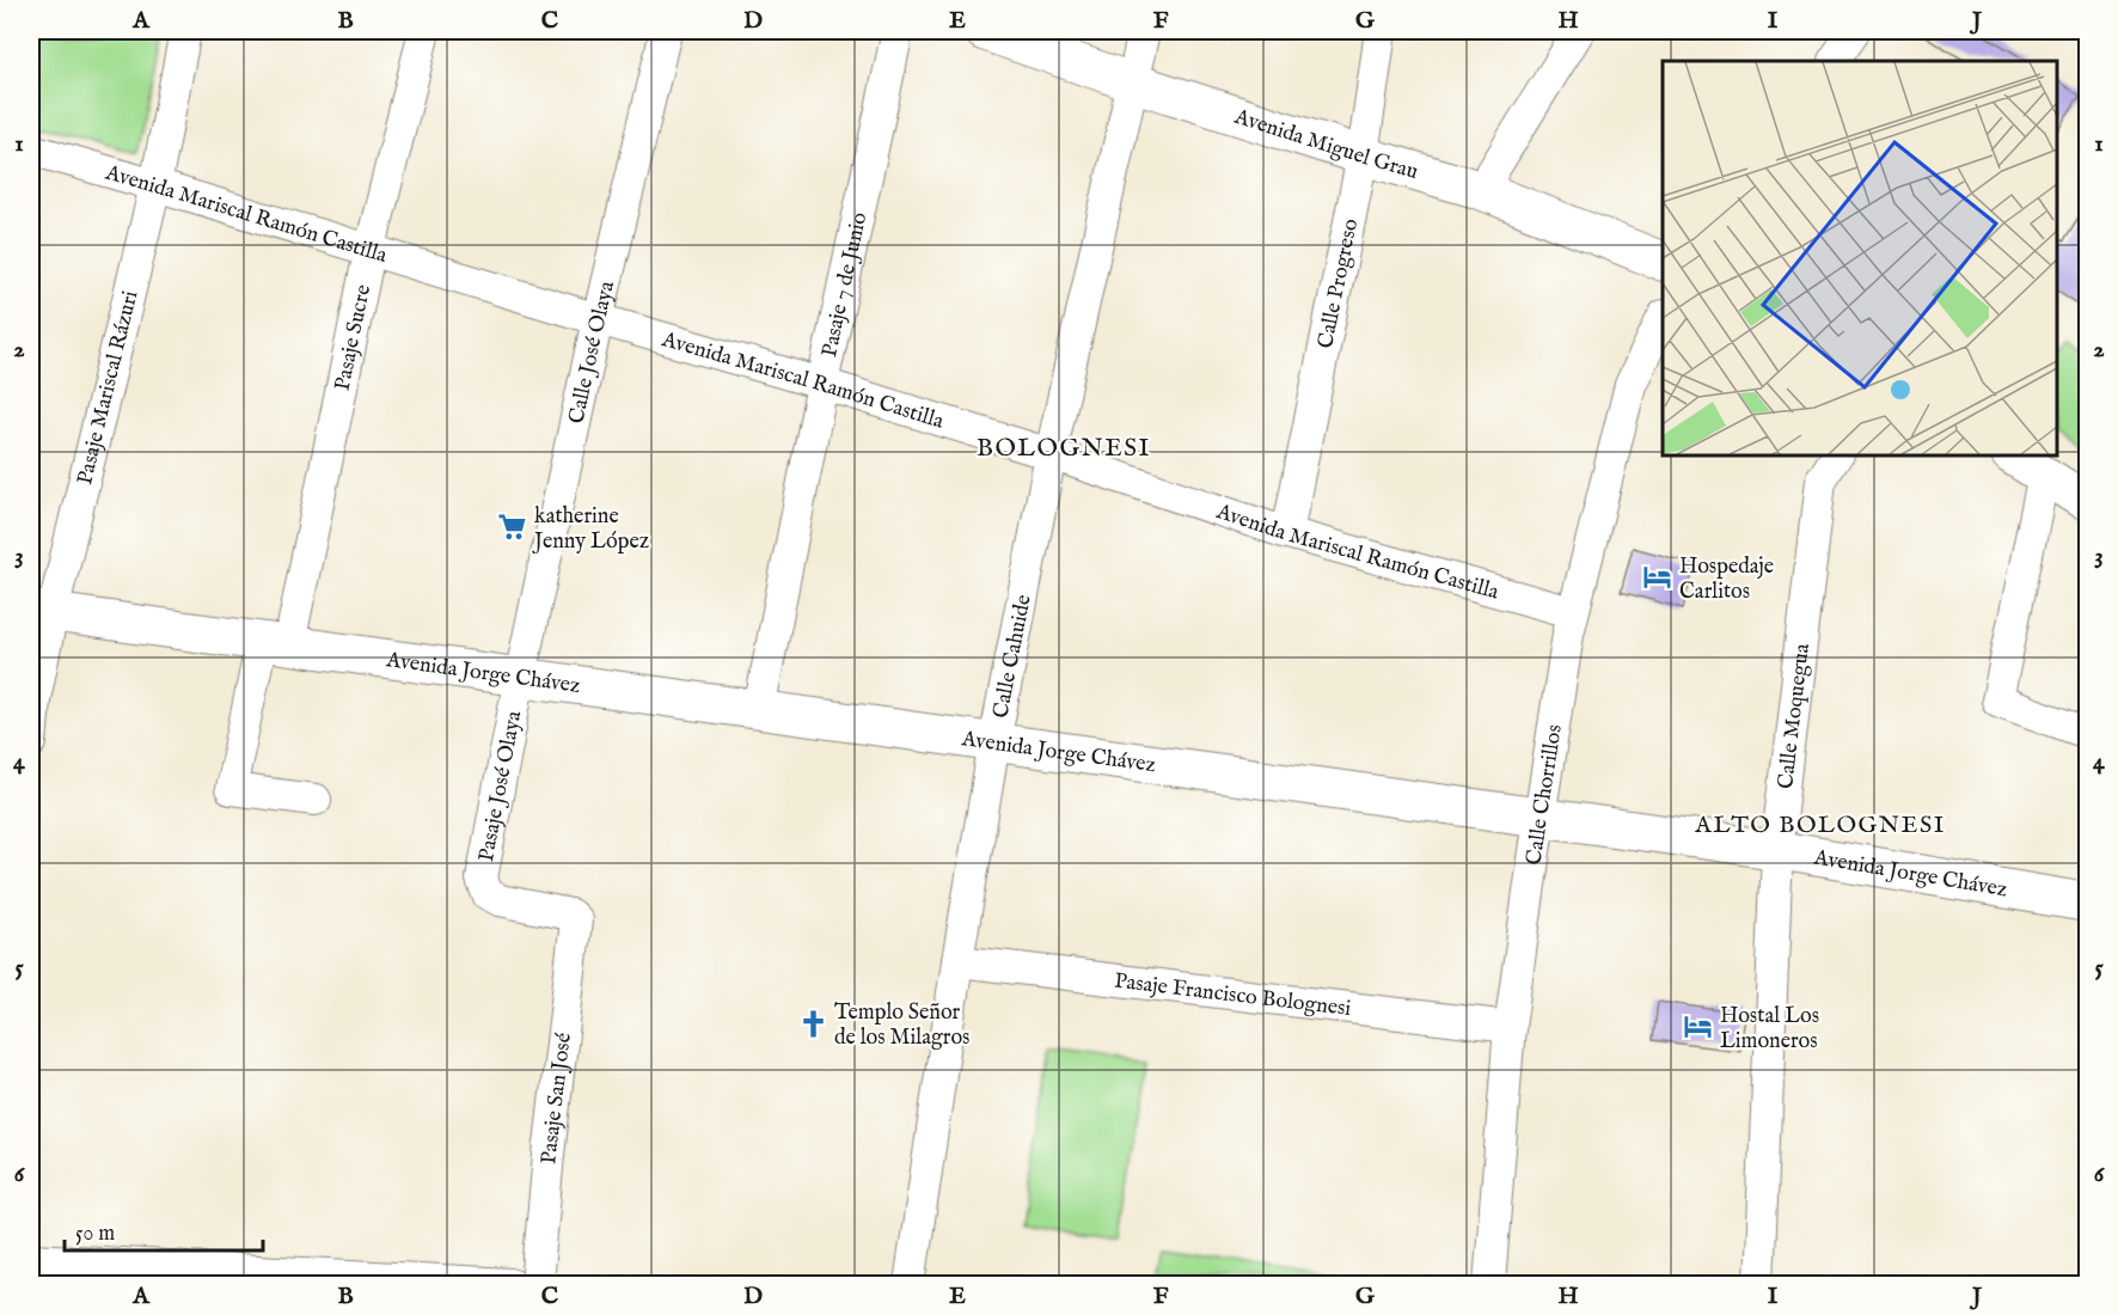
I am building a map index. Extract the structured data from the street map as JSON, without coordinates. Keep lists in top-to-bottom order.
{
  "streets": {
    "street": [
      "Avenida Miguel Grau",
      "Avenida Mariscal Ramón Castilla",
      "Calle Progreso",
      "Pasaje 7 de Junio",
      "Pasaje Sucre",
      "Calle José Olaya",
      "Pasaje Mariscal Rázuri",
      "Calle Cahuide",
      "Avenida Jorge Chávez",
      "Calle Moquegua",
      "Pasaje José Olaya",
      "Calle Chorrillos",
      "Pasaje Francisco Bolognesi",
      "Pasaje San José"
    ]
  },
  "crossings": [
    ["Avenida Miguel Grau", "Calle Progreso"],
    ["Avenida Miguel Grau", "Calle Cahuide"],
    ["Avenida Mariscal Ramón Castilla", "Calle Progreso"],
    ["Avenida Mariscal Ramón Castilla", "Pasaje 7 de Junio"],
    ["Avenida Mariscal Ramón Castilla", "Pasaje Sucre"],
    ["Avenida Mariscal Ramón Castilla", "Calle José Olaya"],
    ["Avenida Mariscal Ramón Castilla", "Pasaje Mariscal Rázuri"],
    ["Avenida Mariscal Ramón Castilla", "Calle Cahuide"],
    ["Avenida Mariscal Ramón Castilla", "Calle Chorrillos"],
    ["Pasaje 7 de Junio", "Avenida Jorge Chávez"],
    ["Pasaje Sucre", "Avenida Jorge Chávez"],
    ["Calle José Olaya", "Avenida Jorge Chávez"],
    ["Calle José Olaya", "Pasaje José Olaya"],
    ["Pasaje Mariscal Rázuri", "Avenida Jorge Chávez"],
    ["Calle Cahuide", "Avenida Jorge Chávez"],
    ["Calle Cahuide", "Pasaje Francisco Bolognesi"],
    ["Avenida Jorge Chávez", "Calle Moquegua"],
    ["Avenida Jorge Chávez", "Pasaje José Olaya"],
    ["Avenida Jorge Chávez", "Calle Chorrillos"],
    ["Pasaje José Olaya", "Pasaje San José"],
    ["Calle Chorrillos", "Pasaje Francisco Bolognesi"]
  ],
  "districts": ["BOLOGNESI", "ALTO BOLOGNESI"],
  "places": {
    "supermarket": ["katherine Jenny López"],
    "hotel": ["Hospedaje Carlitos", "Hostal Los Limoneros"],
    "church": ["Templo Señor de los Milagros"]
  },
  "scale_bar": "50 m",
  "grid": {
    "columns": [
      "A",
      "B",
      "C",
      "D",
      "E",
      "F",
      "G",
      "H",
      "I",
      "J"
    ],
    "rows": [
      "1",
      "2",
      "3",
      "4",
      "5",
      "6"
    ]
  }
}
